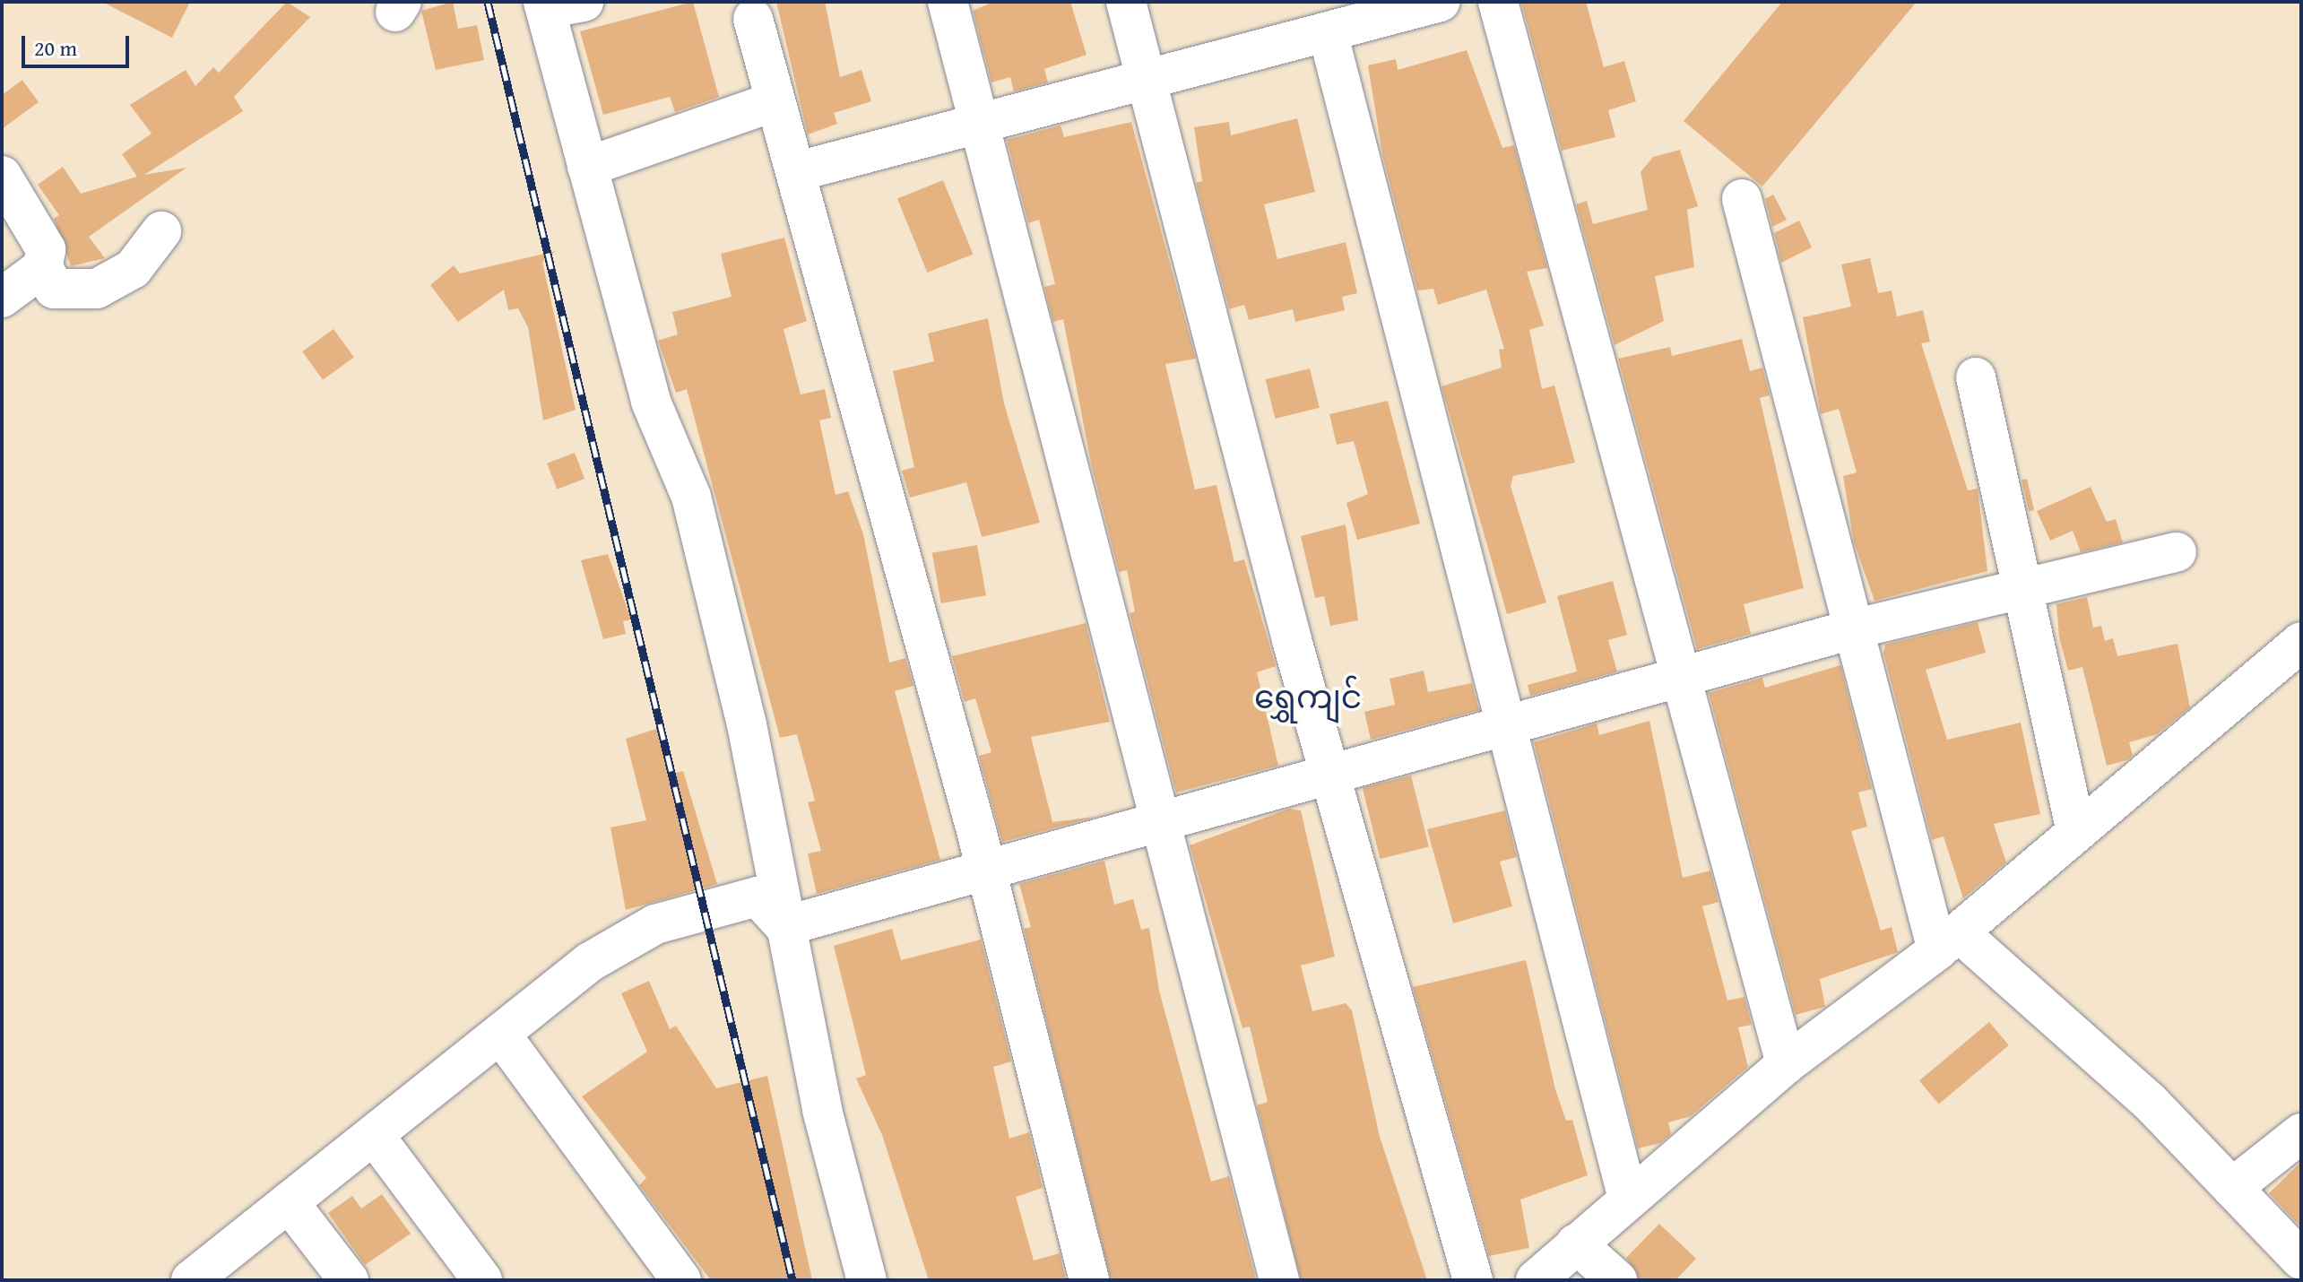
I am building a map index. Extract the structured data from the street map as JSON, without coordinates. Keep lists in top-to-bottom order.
{
  "districts": ["ရွှေကျင်"],
  "scale_bar": "20 m"
}
